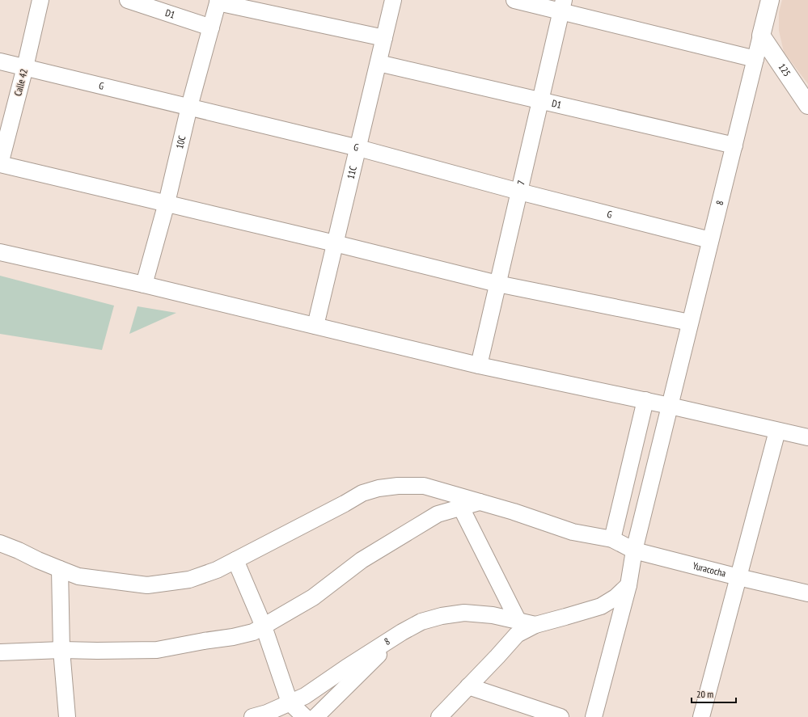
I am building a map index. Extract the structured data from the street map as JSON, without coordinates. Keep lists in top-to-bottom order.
{
  "streets": {
    "street": [
      "D1",
      "125",
      "Calle 42",
      "G",
      "10C",
      "11C",
      "7",
      "8",
      "Yuracocha"
    ]
  },
  "crossings": [
    ["D1", "10C"],
    ["D1", "11C"],
    ["D1", "7"],
    ["D1", "8"],
    ["125", "8"],
    ["Calle 42", "G"],
    ["G", "10C"],
    ["G", "11C"],
    ["G", "7"],
    ["G", "8"],
    ["8", "Yuracocha"]
  ],
  "scale_bar": "20 m"
}
